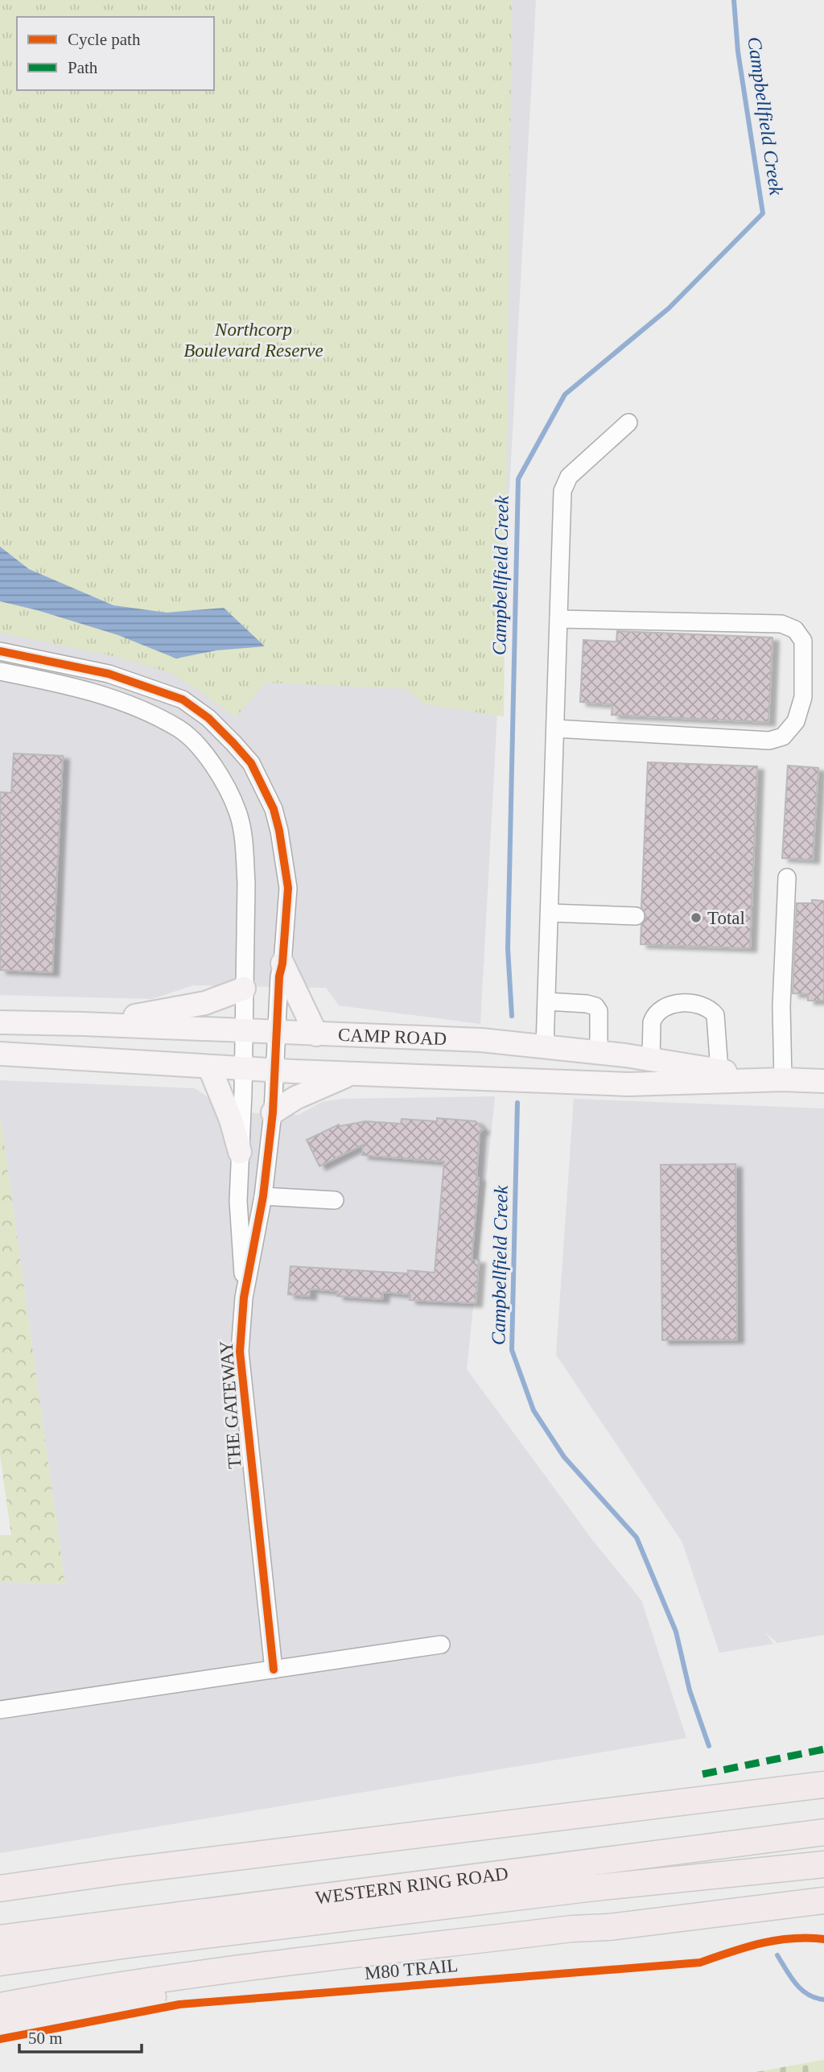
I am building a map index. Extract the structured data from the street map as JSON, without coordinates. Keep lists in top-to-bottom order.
{
  "streets": {
    "highway": ["WESTERN RING ROAD"],
    "main road": ["CAMP ROAD"],
    "street": ["THE GATEWAY"],
    "cycle path": ["M80 TRAIL"]
  },
  "crossings": [
    ["CAMP ROAD", "THE GATEWAY"]
  ],
  "water": ["Campbellfield Creek"],
  "parks": ["Northcorp Boulevard Reserve"],
  "places": ["Total"],
  "legend": ["Cycle path", "Path"],
  "scale_bar": "50 m"
}
